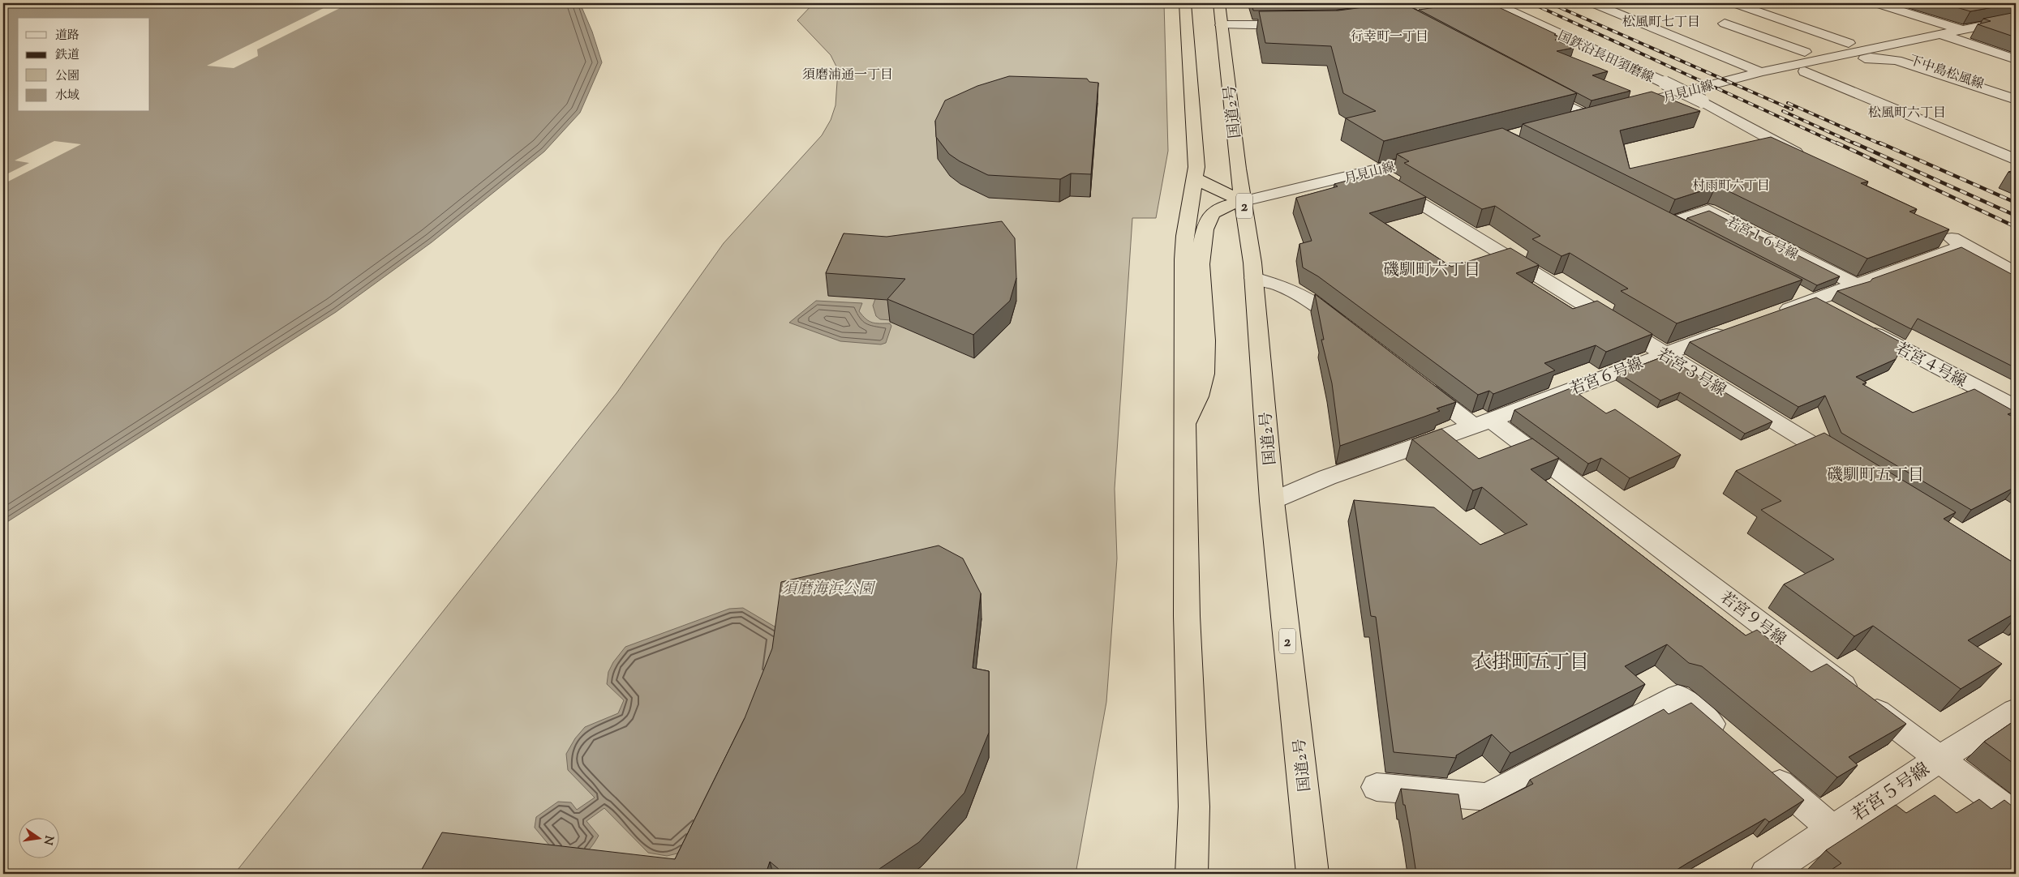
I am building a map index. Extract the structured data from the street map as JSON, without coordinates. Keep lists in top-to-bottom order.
{
  "streets": {
    "highway": ["国道2号", "2"],
    "street": [
      "国鉄沿長田須磨線",
      "下中島松風線",
      "月見山線",
      "若宮１６号線",
      "若宮４号線",
      "若宮３号線",
      "若宮６号線",
      "若宮９号線",
      "若宮５号線"
    ]
  },
  "crossings": [
    ["下中島松風線", "月見山線"],
    ["月見山線", "国道2号"],
    ["月見山線", "2"],
    ["月見山線", "若宮３号線"],
    ["国道2号", "2"],
    ["国道2号", "若宮６号線"],
    ["若宮３号線", "若宮６号線"],
    ["若宮６号線", "若宮９号線"],
    ["若宮９号線", "若宮５号線"]
  ],
  "districts": [
    "松風町七丁目",
    "行幸町一丁目",
    "須磨浦通一丁目",
    "松風町六丁目",
    "村雨町六丁目",
    "磯馴町六丁目",
    "磯馴町五丁目",
    "衣掛町五丁目"
  ],
  "parks": ["須磨海浜公園"],
  "legend": [
    "道路",
    "鉄道",
    "公園",
    "水域"
  ],
  "north": "right"
}
